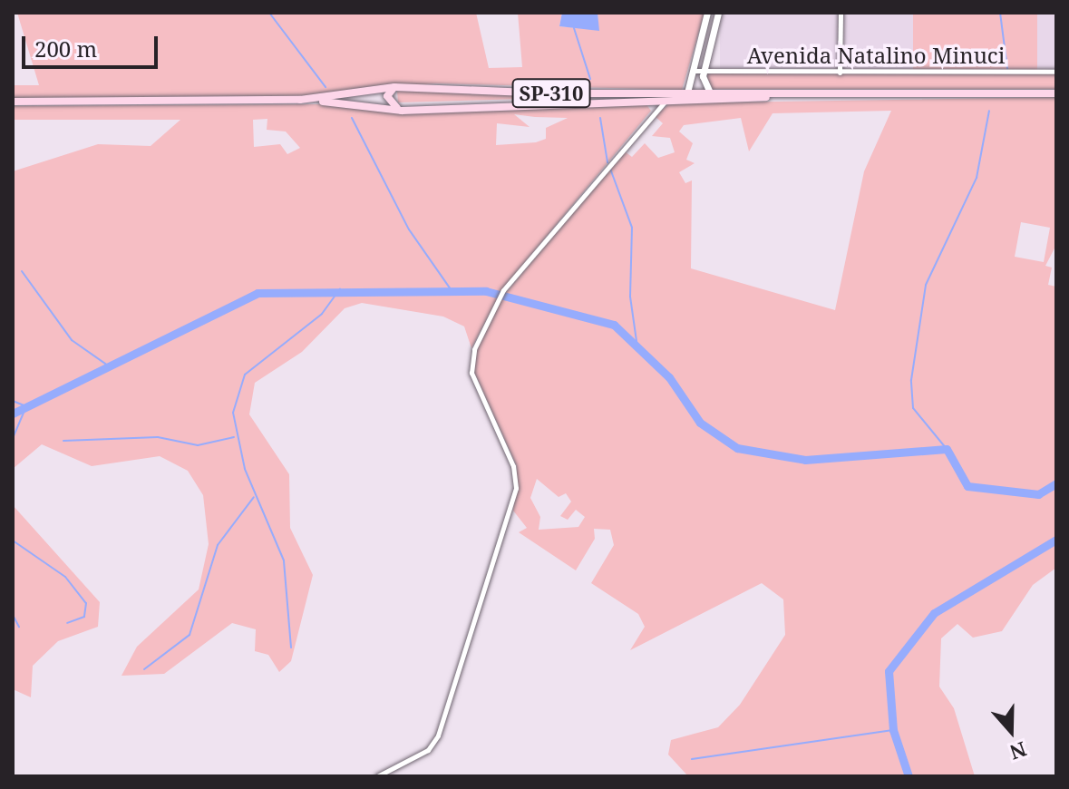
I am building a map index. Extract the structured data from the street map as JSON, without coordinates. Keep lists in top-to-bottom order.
{
  "streets": {
    "main road": ["SP-310"],
    "street": ["Avenida Natalino Minuci"]
  },
  "scale_bar": "200 m",
  "north": "bottom"
}
